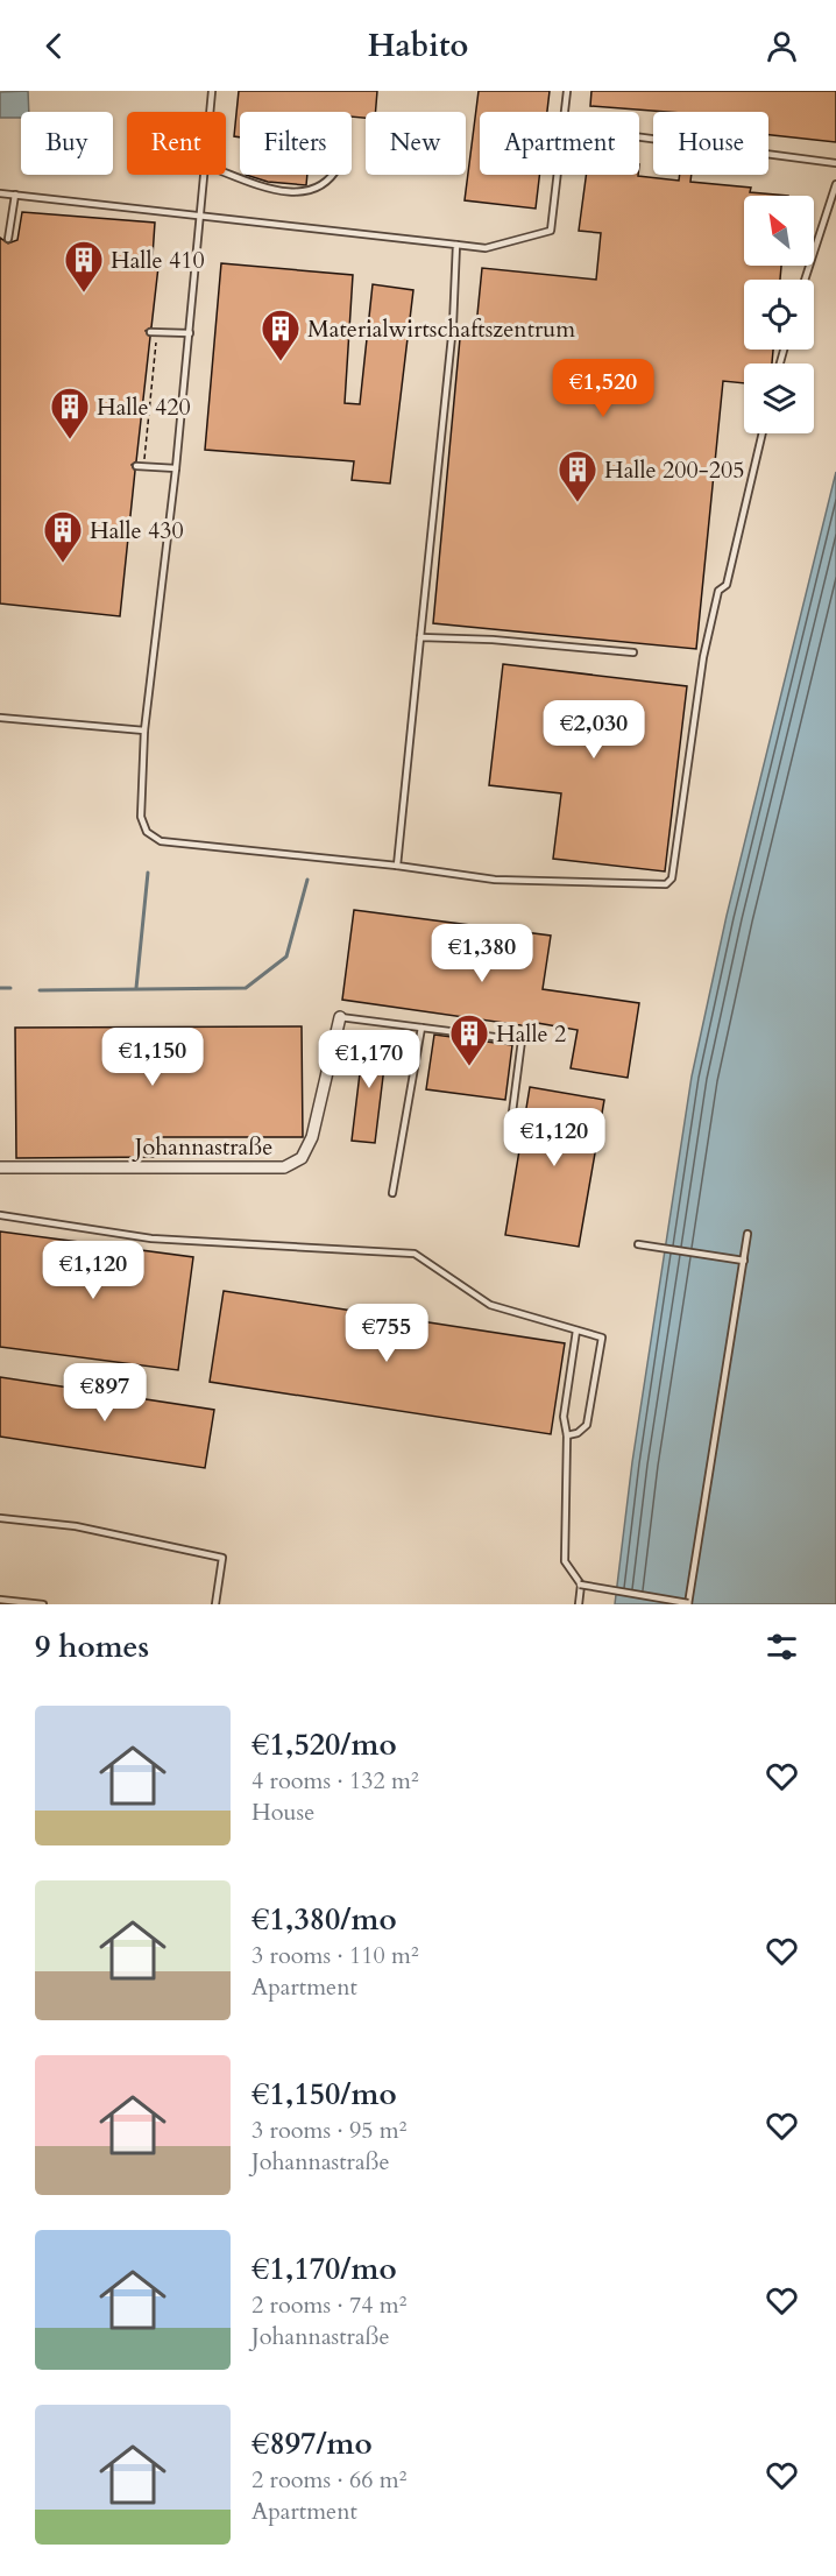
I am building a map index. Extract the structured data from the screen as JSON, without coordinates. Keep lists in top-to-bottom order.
{
  "streets": {
    "street": ["Johannastraße"]
  },
  "places": {
    "building": [
      "Halle 410",
      "Materialwirtschaftszentrum",
      "Halle 420",
      "Halle 200-205",
      "Halle 430",
      "Halle 2"
    ]
  },
  "north": "top left",
  "page": {
    "header": "Habito",
    "chip": [
      "Buy",
      "Rent",
      "Filters",
      "New",
      "Apartment",
      "House"
    ],
    "price": [
      "€1,520",
      "€2,030",
      "€1,380",
      "€1,150",
      "€1,170",
      "€1,120",
      "€1,120",
      "€755",
      "€897"
    ],
    "heading": "9 homes",
    "list": [
      {
        "name": "€1,520/mo",
        "note": "4 rooms · 132 m² · House"
      },
      {
        "name": "€1,380/mo",
        "note": "3 rooms · 110 m² · Apartment"
      },
      {
        "name": "€1,150/mo",
        "note": "3 rooms · 95 m² · Johannastraße"
      },
      {
        "name": "€1,170/mo",
        "note": "2 rooms · 74 m² · Johannastraße"
      },
      {
        "name": "€897/mo",
        "note": "2 rooms · 66 m² · Apartment"
      }
    ]
  }
}
